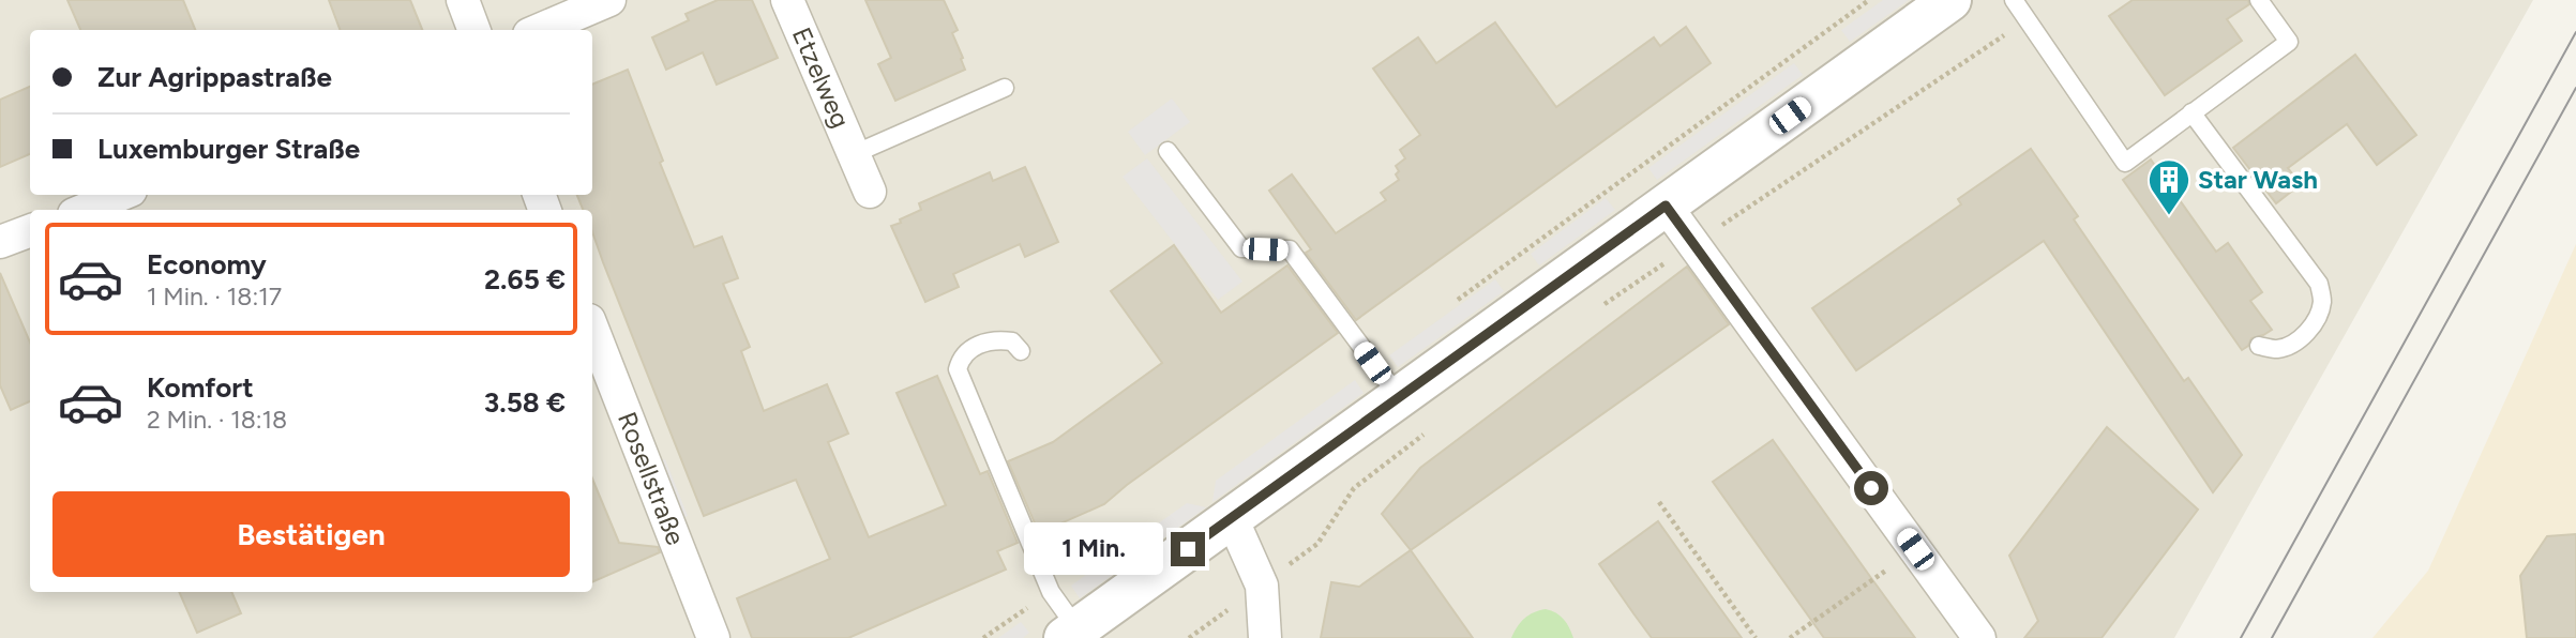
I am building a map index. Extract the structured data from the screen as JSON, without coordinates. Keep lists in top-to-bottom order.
{
  "streets": {
    "street": ["Etzelweg", "Rosellstraße"]
  },
  "places": {
    "building": ["Star Wash"]
  },
  "page": {
    "banner": ["Zur Agrippastraße", "Luxemburger Straße"],
    "list": [
      {
        "name": "Economy",
        "note": "1 Min. · 18:17",
        "value": "2.65 €"
      },
      {
        "name": "Komfort",
        "note": "2 Min. · 18:18",
        "value": "3.58 €"
      }
    ],
    "buttons": "Bestätigen",
    "bubble": "1 Min."
  }
}
